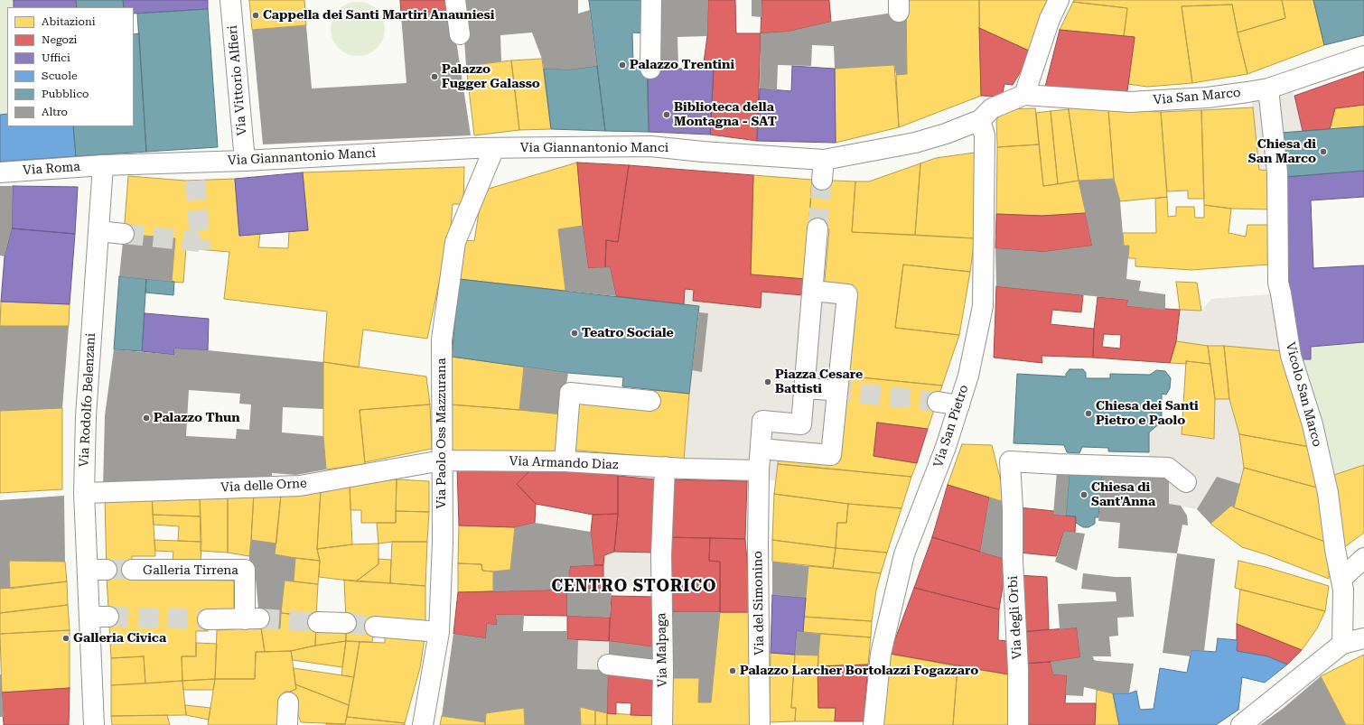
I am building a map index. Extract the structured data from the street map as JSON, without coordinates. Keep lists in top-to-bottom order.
{
  "streets": {
    "street": [
      "Via Vittorio Alfieri",
      "Via San Marco",
      "Via Giannantonio Manci",
      "Via Roma",
      "Vicolo San Marco",
      "Via Rodolfo Belenzani",
      "Via San Pietro",
      "Via Paolo Oss Mazzurana",
      "Via Armando Diaz",
      "Via delle Orne",
      "Galleria Tirrena",
      "Via del Simonino",
      "Via degli Orbi",
      "Via Malpaga"
    ]
  },
  "crossings": [
    ["Via Vittorio Alfieri", "Via Giannantonio Manci"],
    ["Via San Marco", "Via Giannantonio Manci"],
    ["Via San Marco", "Vicolo San Marco"],
    ["Via Giannantonio Manci", "Via Roma"],
    ["Via Giannantonio Manci", "Via Rodolfo Belenzani"],
    ["Via Giannantonio Manci", "Via San Pietro"],
    ["Via Giannantonio Manci", "Via Paolo Oss Mazzurana"],
    ["Via Roma", "Via Rodolfo Belenzani"],
    ["Via Rodolfo Belenzani", "Via delle Orne"],
    ["Via Paolo Oss Mazzurana", "Via Armando Diaz"],
    ["Via Paolo Oss Mazzurana", "Via delle Orne"],
    ["Via Armando Diaz", "Via delle Orne"],
    ["Via Armando Diaz", "Via del Simonino"],
    ["Via Armando Diaz", "Via Malpaga"]
  ],
  "districts": ["CENTRO STORICO"],
  "places": [
    "Cappella dei Santi Martiri Anauniesi",
    "Palazzo Trentini",
    "Palazzo Fugger Galasso",
    "Biblioteca della Montagna - SAT",
    "Chiesa di San Marco",
    "Teatro Sociale",
    "Piazza Cesare Battisti",
    "Chiesa dei Santi Pietro e Paolo",
    "Palazzo Thun",
    "Chiesa di Sant'Anna",
    "Galleria Civica",
    "Palazzo Larcher Bortolazzi Fogazzaro"
  ],
  "legend": [
    "Abitazioni",
    "Negozi",
    "Uffici",
    "Scuole",
    "Pubblico",
    "Altro"
  ]
}
